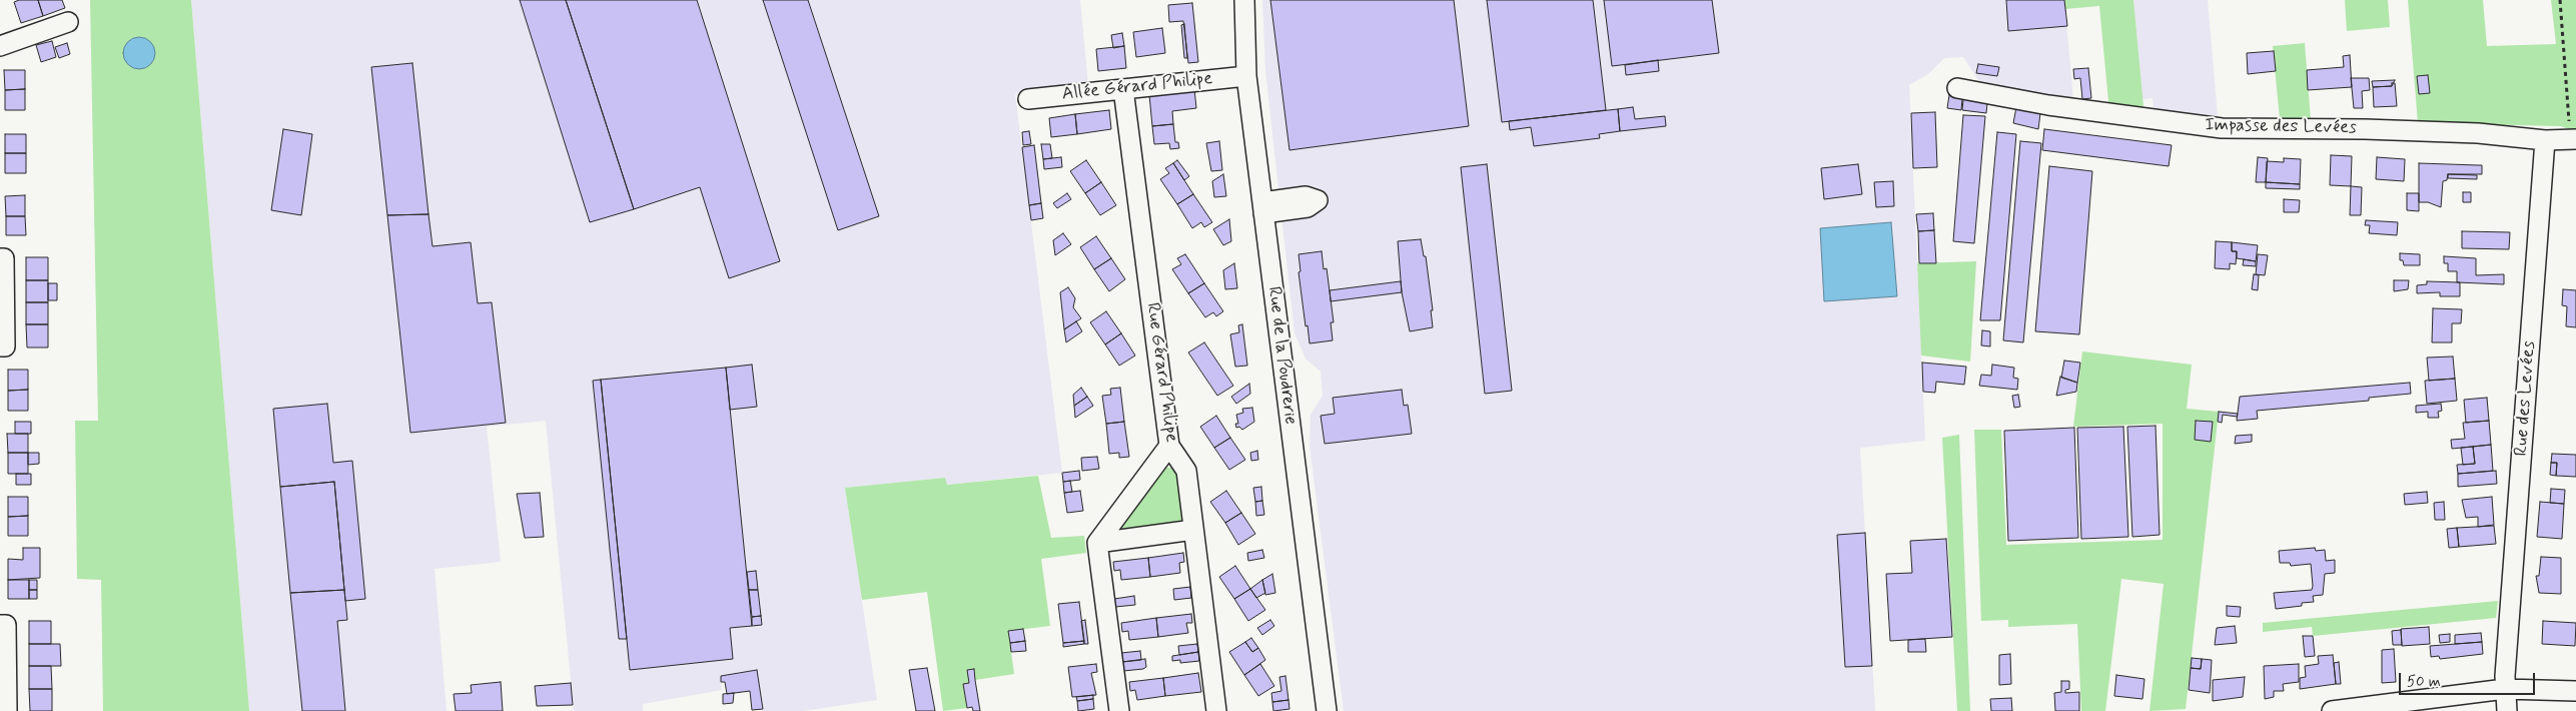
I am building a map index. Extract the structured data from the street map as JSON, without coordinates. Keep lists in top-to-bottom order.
{
  "streets": {
    "street": [
      "Allée Gérard Philipe",
      "Impasse des Levées",
      "Rue de la Poudrerie",
      "Rue Gérard Philipe",
      "Rue des Levées"
    ]
  },
  "crossings": [
    ["Allée Gérard Philipe", "Rue de la Poudrerie"],
    ["Allée Gérard Philipe", "Rue Gérard Philipe"],
    ["Impasse des Levées", "Rue des Levées"]
  ],
  "scale_bar": "50 m"
}
